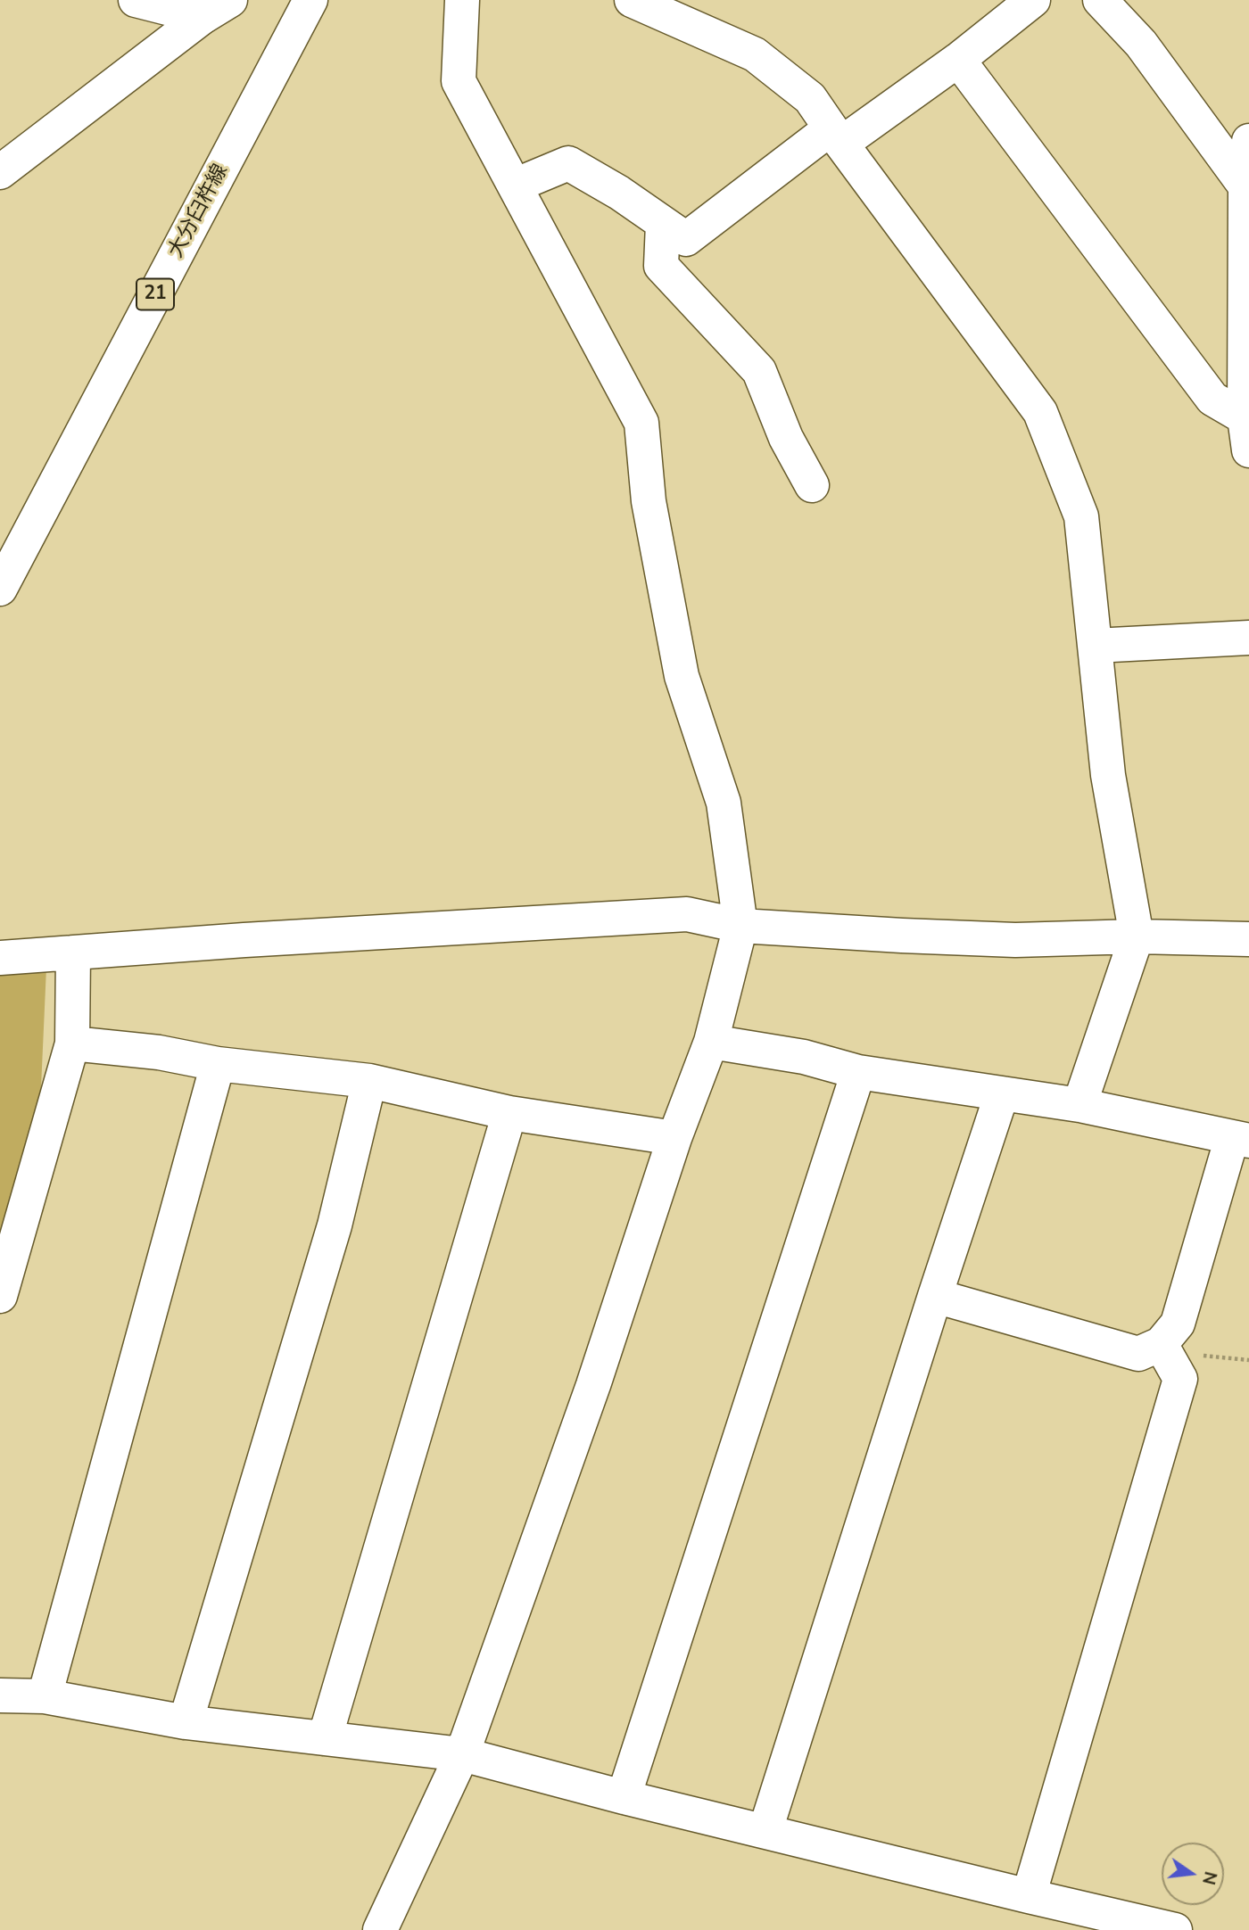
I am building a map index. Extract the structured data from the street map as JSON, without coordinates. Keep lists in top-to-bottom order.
{
  "streets": {
    "street": ["大分臼杵線", "21"]
  },
  "north": "right"
}
